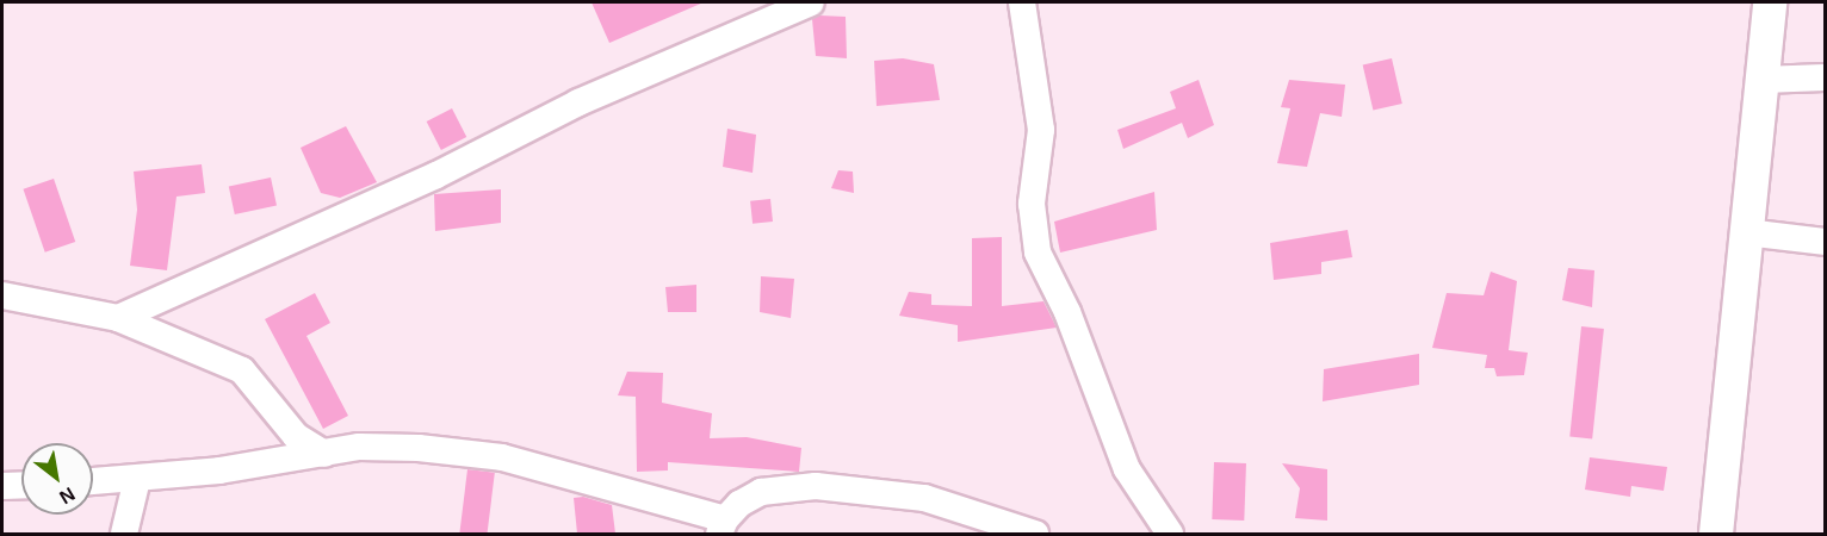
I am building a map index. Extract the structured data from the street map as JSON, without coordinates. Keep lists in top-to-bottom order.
{
  "north": "bottom right"
}
